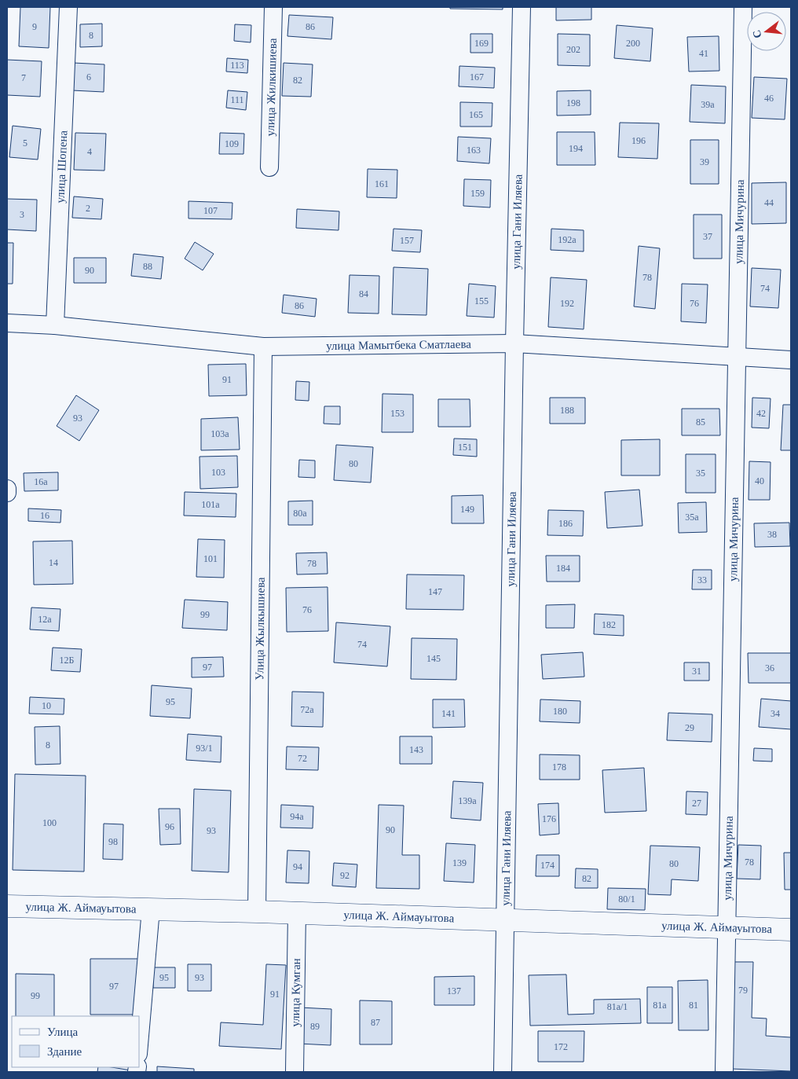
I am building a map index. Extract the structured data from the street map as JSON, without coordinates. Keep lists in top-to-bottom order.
{
  "streets": {
    "street": [
      "улица Жилкишиева",
      "улица Шопена",
      "улица Гани Иляева",
      "улица Мичурина",
      "улица Мамытбека Сматлаева",
      "Улица Жылкышиева",
      "улица Ж. Аймауытова",
      "улица Кумган"
    ]
  },
  "crossings": [
    ["улица Шопена", "улица Мамытбека Сматлаева"],
    ["улица Гани Иляева", "улица Мамытбека Сматлаева"],
    ["улица Гани Иляева", "улица Ж. Аймауытова"],
    ["улица Мичурина", "улица Мамытбека Сматлаева"],
    ["улица Мичурина", "улица Ж. Аймауытова"],
    ["улица Мамытбека Сматлаева", "Улица Жылкышиева"],
    ["Улица Жылкышиева", "улица Ж. Аймауытова"],
    ["улица Ж. Аймауытова", "улица Кумган"]
  ],
  "house_numbers": [
    "9",
    "86",
    "8",
    "169",
    "200",
    "202",
    "41",
    "113",
    "6",
    "167",
    "7",
    "82",
    "46",
    "111",
    "198",
    "39а",
    "165",
    "196",
    "5",
    "109",
    "194",
    "163",
    "4",
    "39",
    "161",
    "159",
    "44",
    "2",
    "107",
    "3",
    "37",
    "192а",
    "157",
    "88",
    "90",
    "78",
    "74",
    "84",
    "155",
    "192",
    "76",
    "86",
    "91",
    "188",
    "153",
    "42",
    "93",
    "85",
    "103а",
    "151",
    "80",
    "103",
    "35",
    "40",
    "16а",
    "101а",
    "149",
    "80а",
    "16",
    "35а",
    "186",
    "38",
    "101",
    "14",
    "78",
    "184",
    "33",
    "147",
    "76",
    "99",
    "12а",
    "182",
    "74",
    "145",
    "12Б",
    "97",
    "36",
    "31",
    "95",
    "10",
    "72а",
    "180",
    "141",
    "34",
    "29",
    "8",
    "93/1",
    "143",
    "72",
    "178",
    "139а",
    "27",
    "94а",
    "176",
    "100",
    "96",
    "90",
    "93",
    "98",
    "78",
    "139",
    "80",
    "174",
    "94",
    "92",
    "82",
    "80/1",
    "95",
    "93",
    "97",
    "79",
    "137",
    "91",
    "99",
    "81а",
    "81",
    "81а/1",
    "87",
    "89",
    "172"
  ],
  "legend": ["Улица", "Здание"],
  "north": "left"
}
